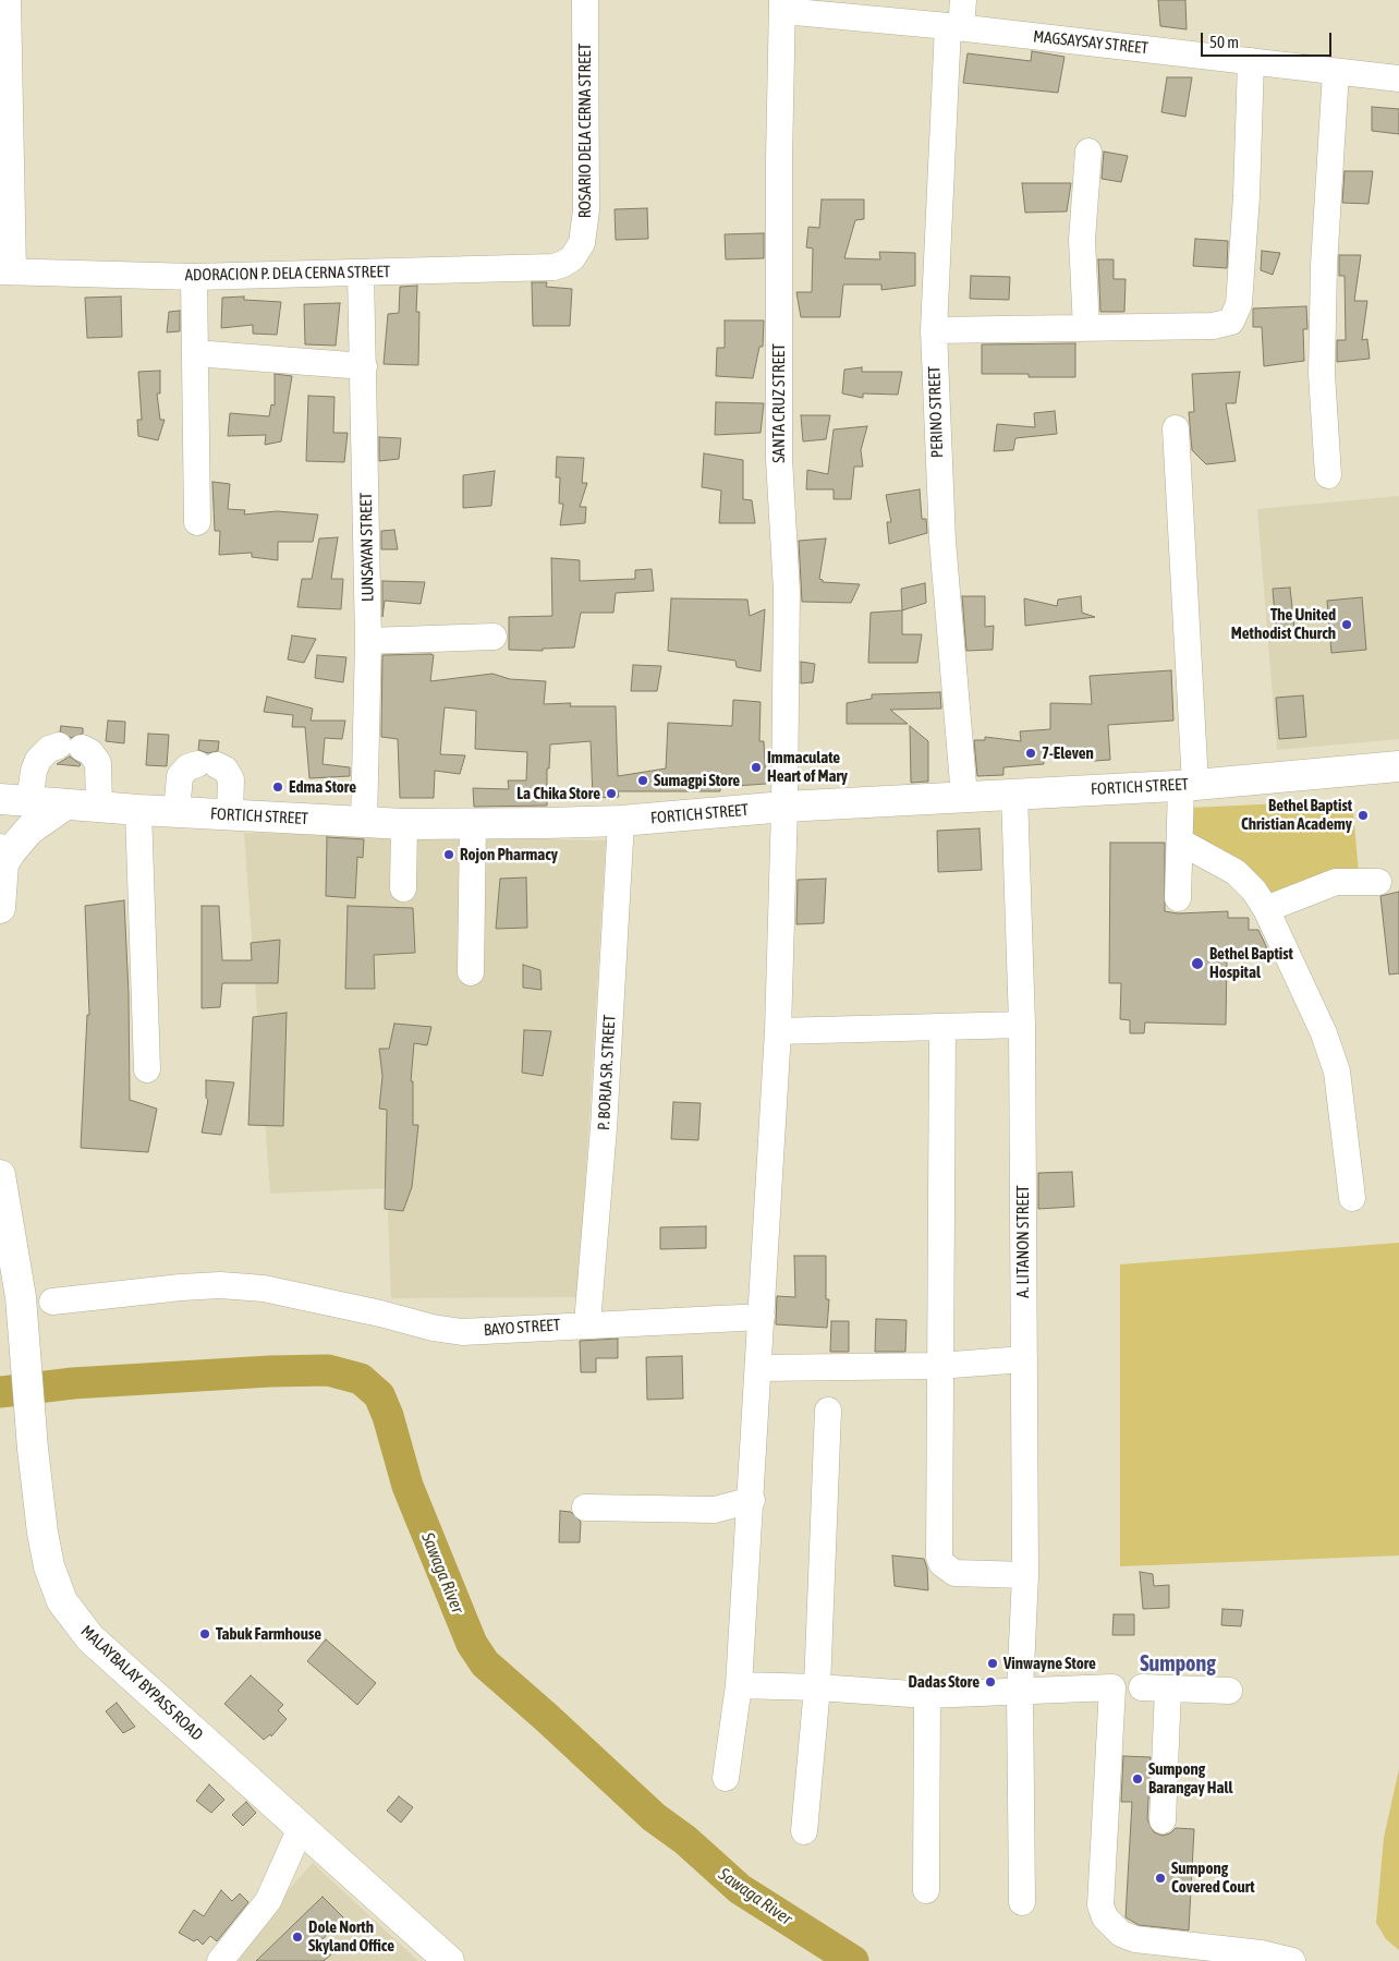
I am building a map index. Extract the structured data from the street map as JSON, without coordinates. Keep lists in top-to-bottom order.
{
  "streets": {
    "main road": ["FORTICH STREET", "MALAYBALAY BYPASS ROAD"],
    "street": [
      "MAGSAYSAY STREET",
      "ROSARIO DELA CERNA STREET",
      "ADORACION P. DELA CERNA STREET",
      "SANTA CRUZ STREET",
      "PERINO STREET",
      "LUNSAYAN STREET",
      "P. BORJA SR. STREET",
      "A. LITANON STREET",
      "BAYO STREET"
    ]
  },
  "crossings": [
    ["MAGSAYSAY STREET", "SANTA CRUZ STREET"],
    ["MAGSAYSAY STREET", "PERINO STREET"],
    ["ROSARIO DELA CERNA STREET", "ADORACION P. DELA CERNA STREET"],
    ["ADORACION P. DELA CERNA STREET", "LUNSAYAN STREET"],
    ["SANTA CRUZ STREET", "FORTICH STREET"],
    ["SANTA CRUZ STREET", "BAYO STREET"],
    ["PERINO STREET", "FORTICH STREET"],
    ["LUNSAYAN STREET", "FORTICH STREET"],
    ["FORTICH STREET", "P. BORJA SR. STREET"],
    ["FORTICH STREET", "A. LITANON STREET"],
    ["P. BORJA SR. STREET", "BAYO STREET"]
  ],
  "districts": ["Sumpong"],
  "water": ["Sawaga River"],
  "places": [
    "The United Methodist Church",
    "7-Eleven",
    "Immaculate Heart of Mary",
    "Sumagpi Store",
    "Edma Store",
    "La Chika Store",
    "Bethel Baptist Christian Academy",
    "Rojon Pharmacy",
    "Bethel Baptist Hospital",
    "Tabuk Farmhouse",
    "Vinwayne Store",
    "Dadas Store",
    "Sumpong Barangay Hall",
    "Sumpong Covered Court",
    "Dole North Skyland Office"
  ],
  "scale_bar": "50 m"
}
